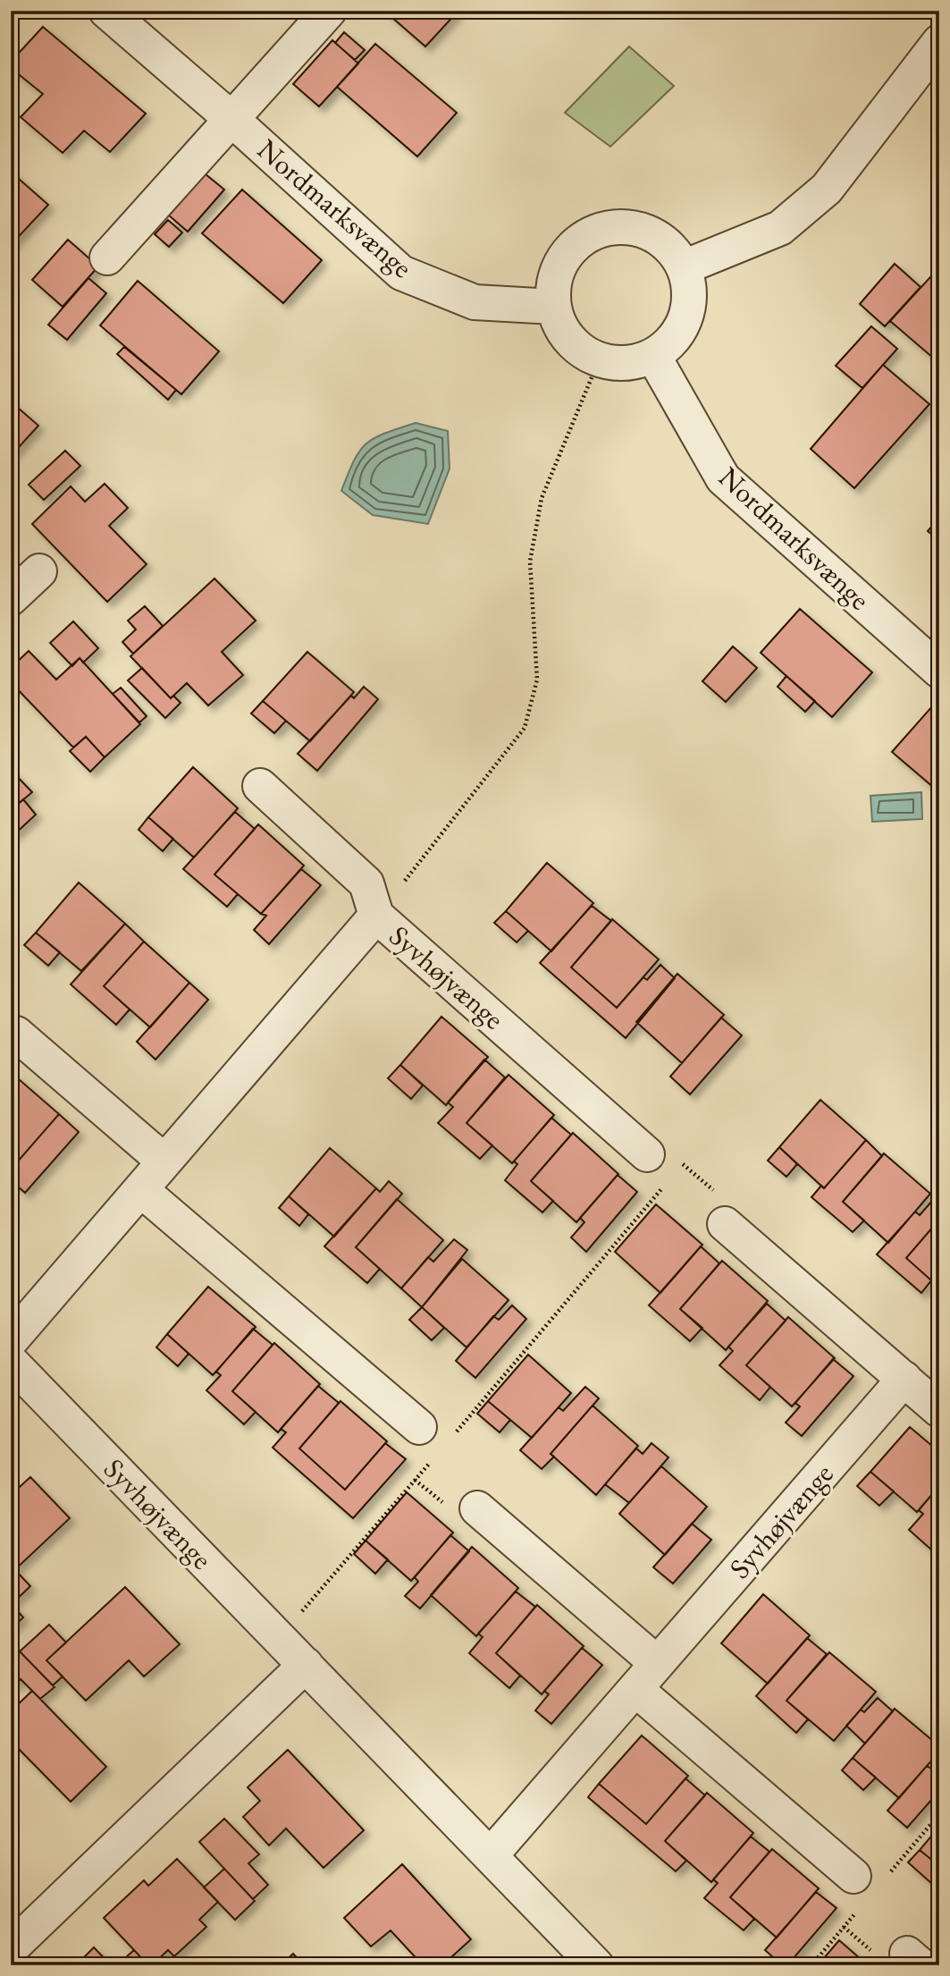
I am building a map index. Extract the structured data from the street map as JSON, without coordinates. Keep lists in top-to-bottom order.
{
  "streets": {
    "street": ["Nordmarksvænge", "Syvhøjvænge"]
  }
}
